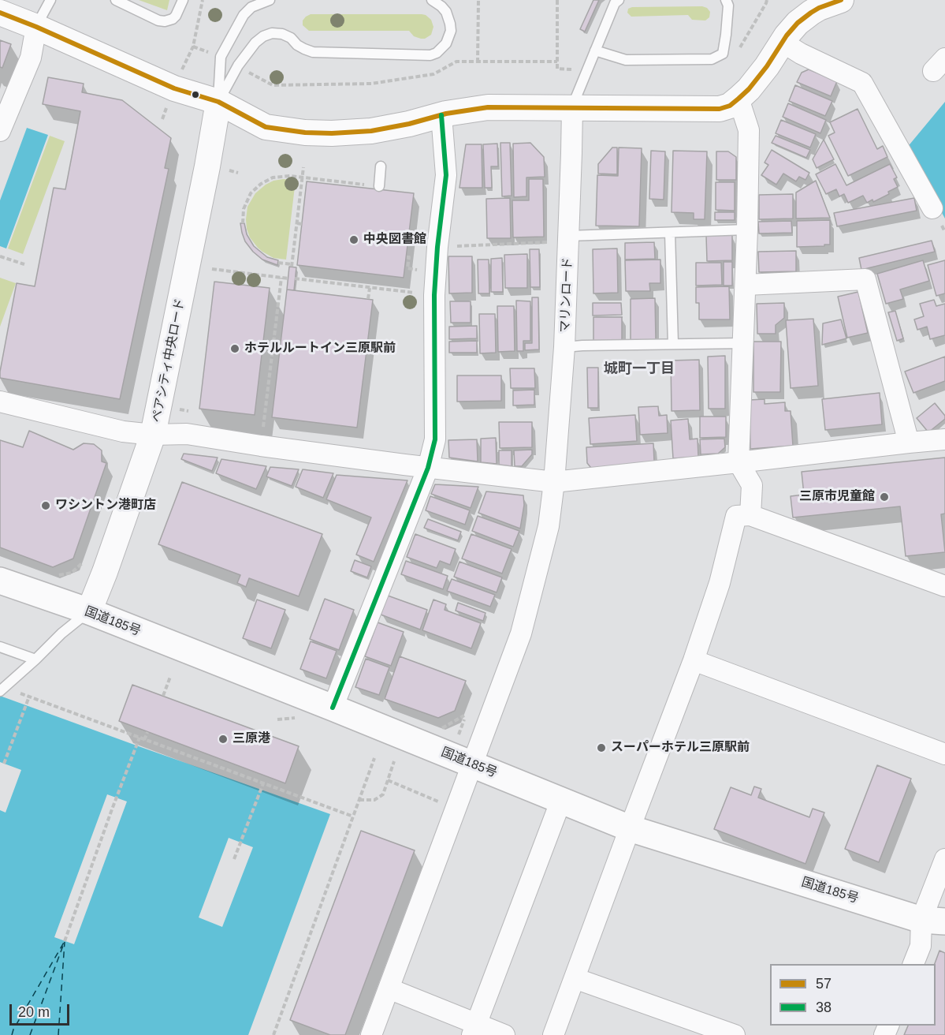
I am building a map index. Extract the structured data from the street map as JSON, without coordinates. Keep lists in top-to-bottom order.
{
  "streets": {
    "highway": ["国道185号"],
    "street": ["マリンロード", "ペアシティ中央ロード"]
  },
  "crossings": [
    ["マリンロード", "国道185号"],
    ["ペアシティ中央ロード", "国道185号"]
  ],
  "districts": ["城町一丁目"],
  "places": [
    "中央図書館",
    "ホテルルートイン三原駅前",
    "三原市児童館",
    "ワシントン港町店",
    "三原港",
    "スーパーホテル三原駅前"
  ],
  "lines": ["transit line 57", "transit line 38"],
  "legend": ["57", "38"],
  "scale_bar": "20 m"
}
